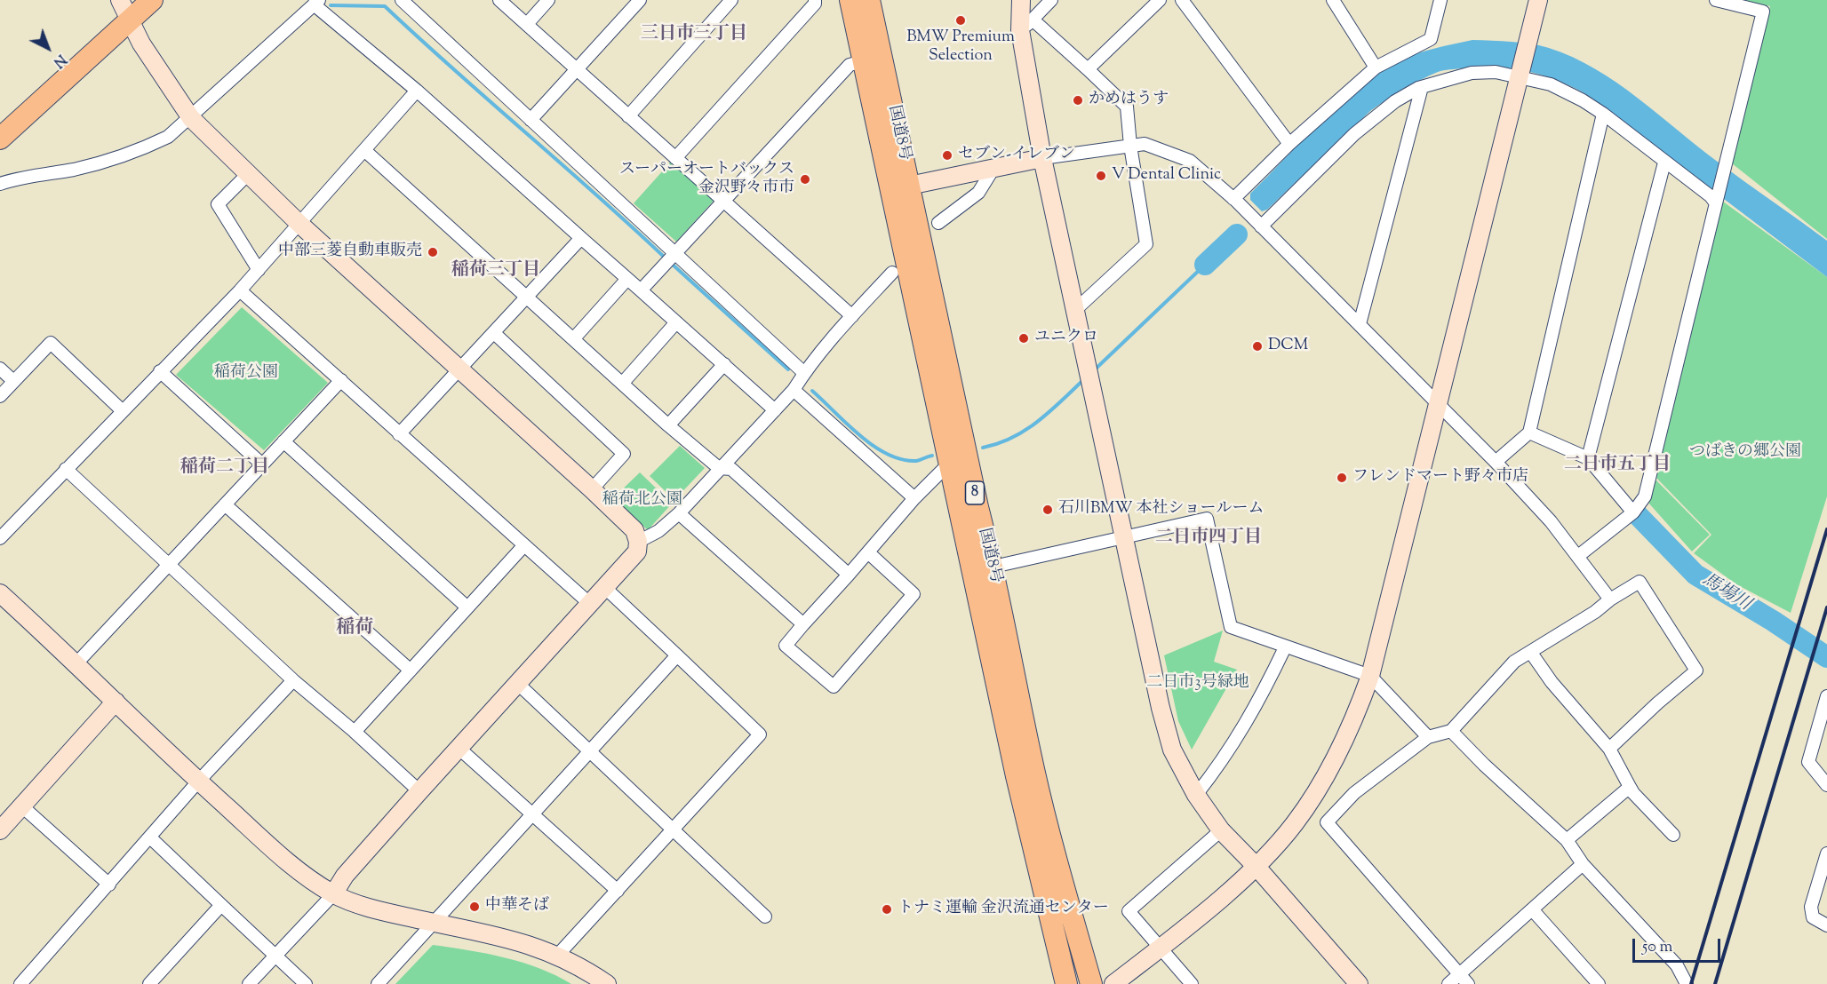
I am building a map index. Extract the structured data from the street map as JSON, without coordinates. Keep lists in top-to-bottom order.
{
  "streets": {
    "highway": ["国道8号", "8"]
  },
  "districts": [
    "三日市三丁目",
    "稲荷三丁目",
    "二日市五丁目",
    "稲荷二丁目",
    "二日市四丁目",
    "稲荷"
  ],
  "water": ["馬場川"],
  "parks": [
    "稲荷公園",
    "つばきの郷公園",
    "稲荷北公園",
    "二日市3号緑地"
  ],
  "places": [
    "BMW Premium Selection",
    "かめはうす",
    "セブン-イレブン",
    "V Dental Clinic",
    "スーパーオートバックス 金沢野々市市",
    "中部三菱自動車販売",
    "ユニクロ",
    "DCM",
    "フレンドマート野々市店",
    "石川BMW 本社ショールーム",
    "中華そば",
    "トナミ運輸 金沢流通センター"
  ],
  "scale_bar": "50 m",
  "north": "bottom right"
}
